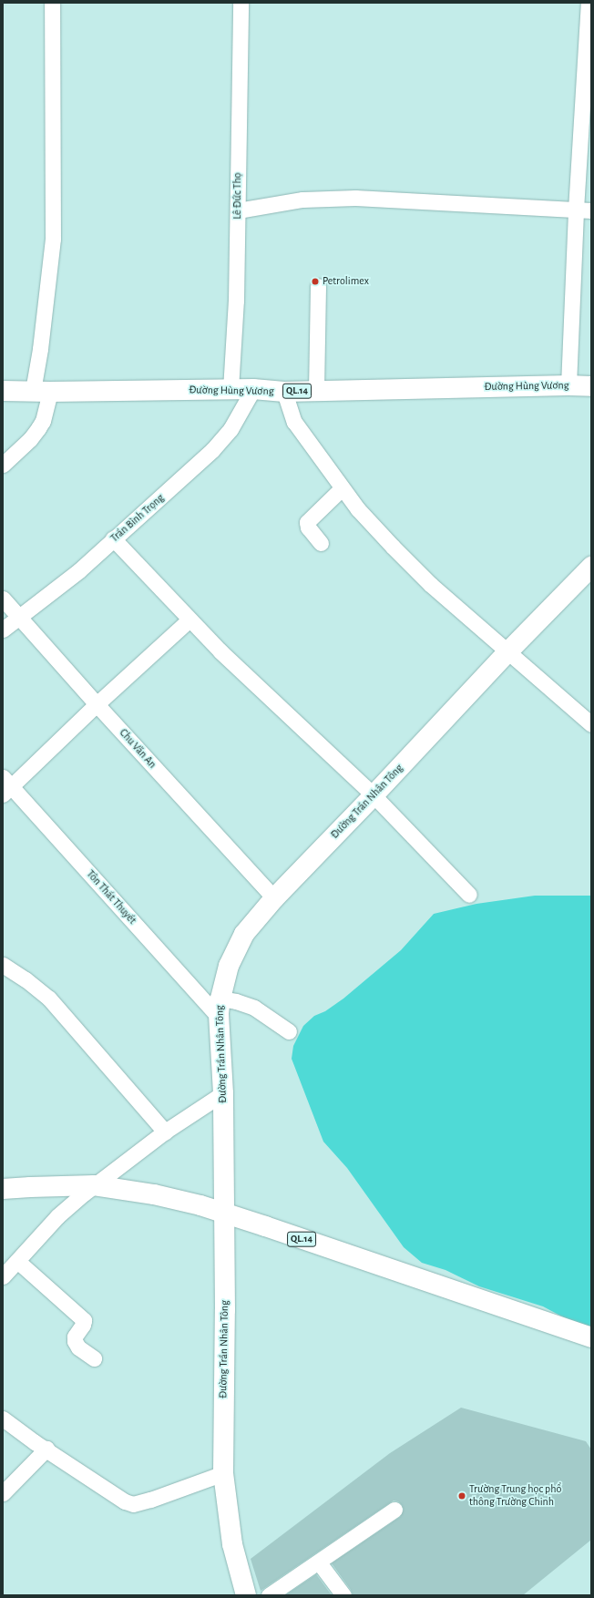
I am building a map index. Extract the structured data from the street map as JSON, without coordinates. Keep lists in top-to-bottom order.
{
  "streets": {
    "main road": ["Đường Hùng Vương", "QL.14", "Đường Trần Nhân Tông"],
    "street": [
      "Lê Đức Thọ",
      "Trần Bình Trọng",
      "Chu Văn An",
      "Tôn Thất Thuyết"
    ]
  },
  "crossings": [
    ["Lê Đức Thọ", "Đường Hùng Vương"],
    ["Đường Hùng Vương", "Trần Bình Trọng"],
    ["QL.14", "Đường Trần Nhân Tông"],
    ["Trần Bình Trọng", "Chu Văn An"],
    ["Chu Văn An", "Đường Trần Nhân Tông"],
    ["Đường Trần Nhân Tông", "Tôn Thất Thuyết"]
  ],
  "places": ["Petrolimex", "Trường Trung học phổ thông Trường Chinh"]
}
